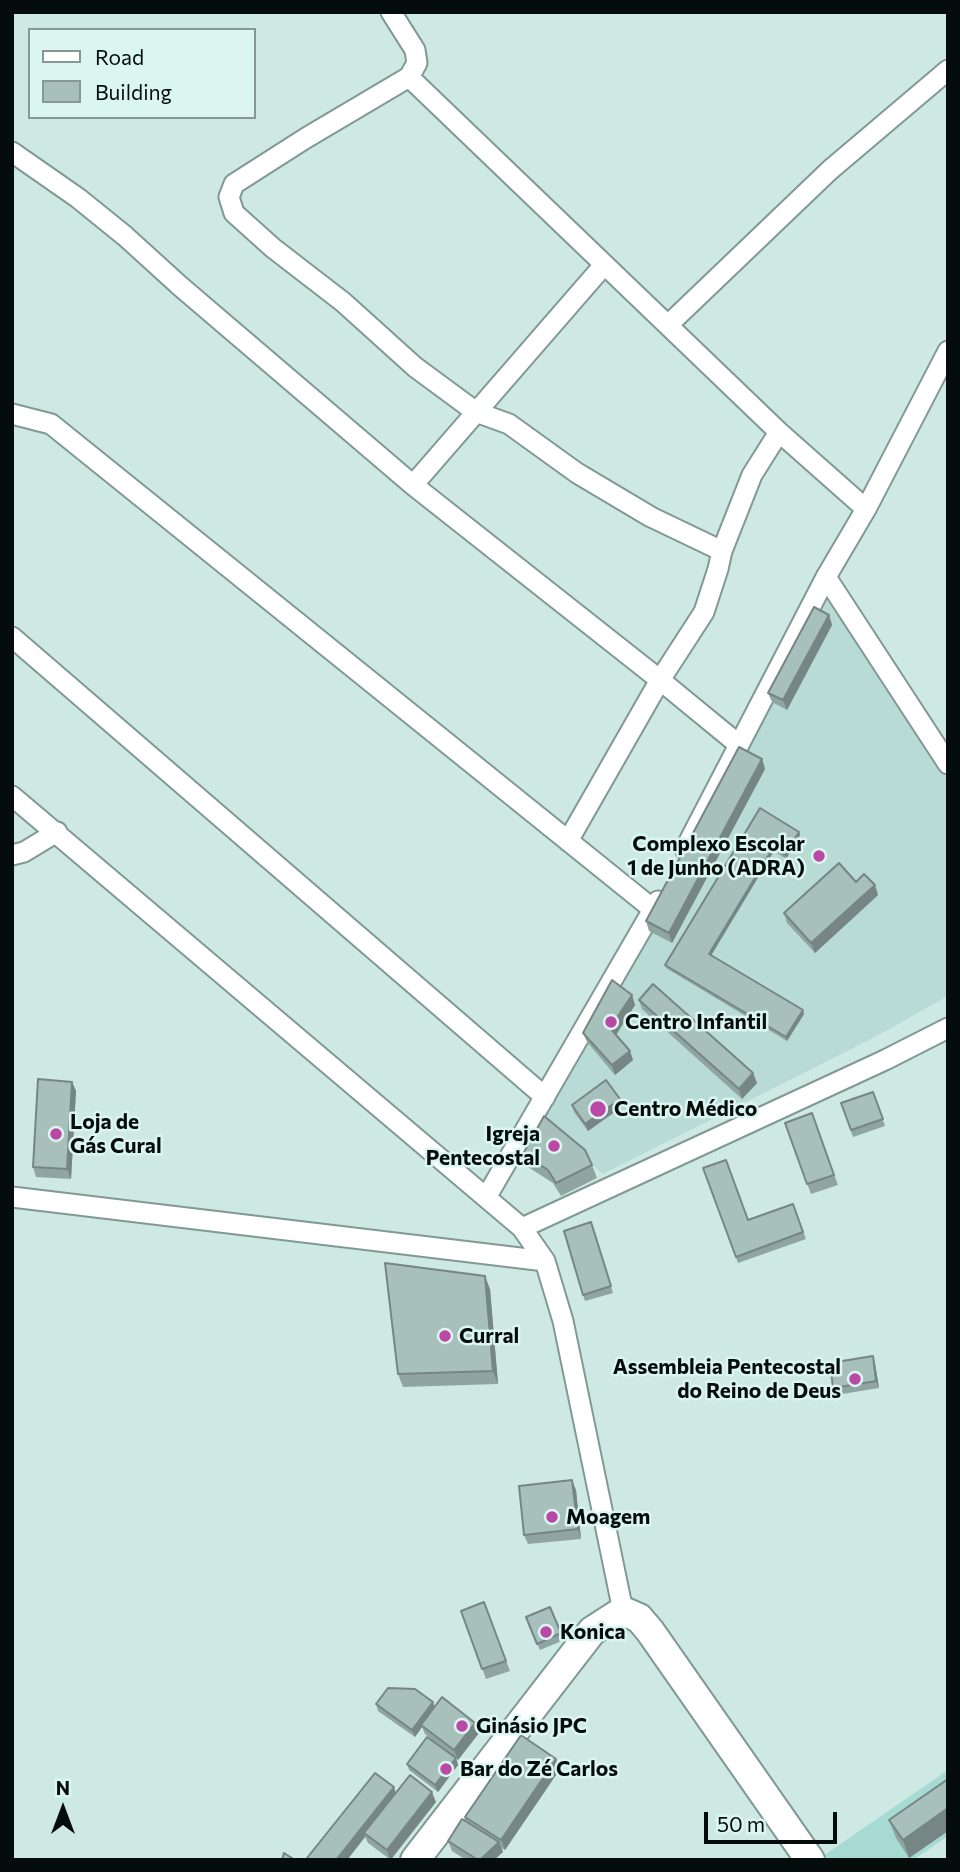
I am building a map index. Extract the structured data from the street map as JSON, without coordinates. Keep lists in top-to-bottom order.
{
  "places": [
    "Complexo Escolar 1 de Junho (ADRA)",
    "Centro Infantil",
    "Centro Médico",
    "Loja de Gás Cural",
    "Igreja Pentecostal",
    "Curral",
    "Assembleia Pentecostal do Reino de Deus",
    "Moagem",
    "Konica",
    "Ginásio JPC",
    "Bar do Zé Carlos"
  ],
  "legend": ["Road", "Building"],
  "scale_bar": "50 m",
  "north": "top"
}
